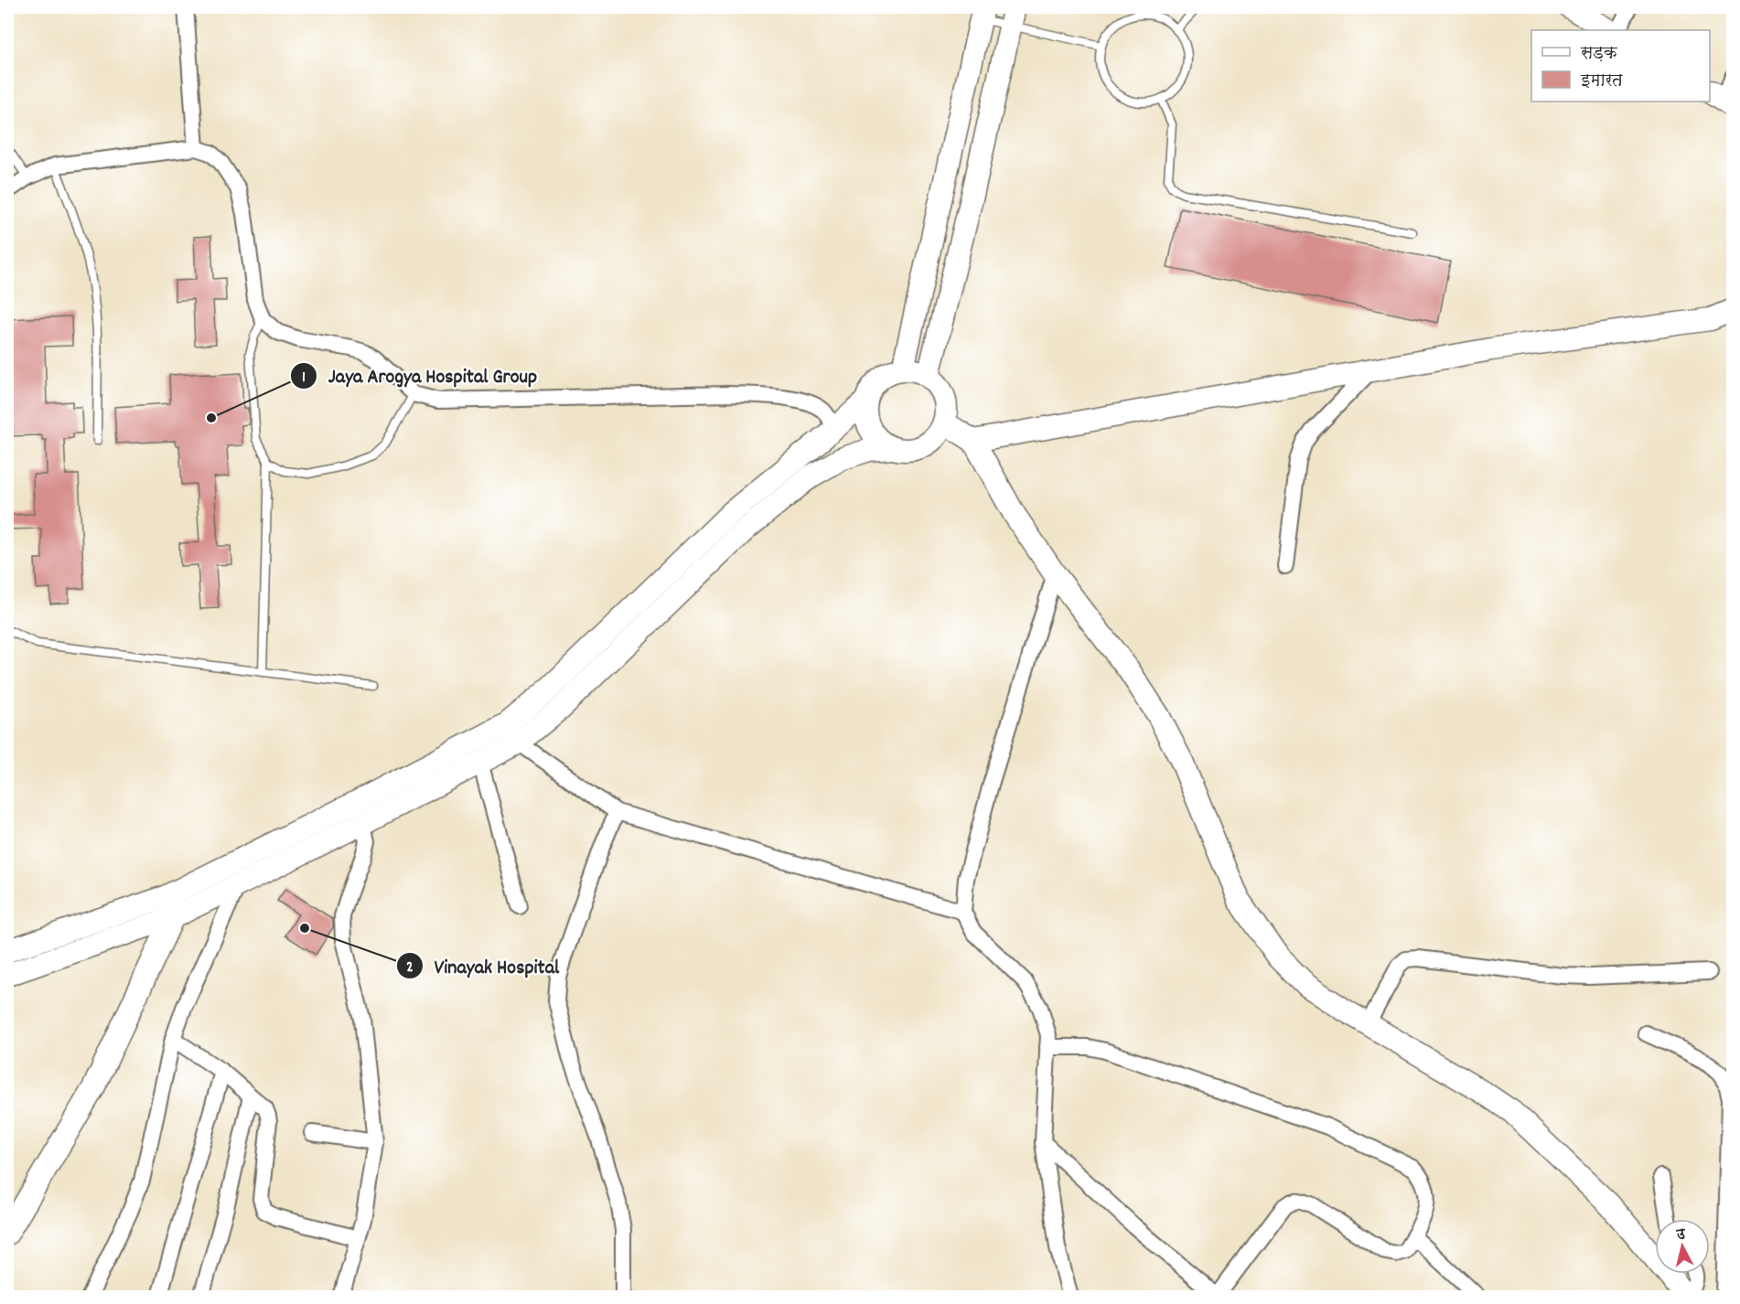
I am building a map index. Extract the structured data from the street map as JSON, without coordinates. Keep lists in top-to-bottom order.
{
  "places": ["Jaya Arogya Hospital Group", "Vinayak Hospital"],
  "legend": ["सड़क", "इमारत"],
  "north": "top"
}
